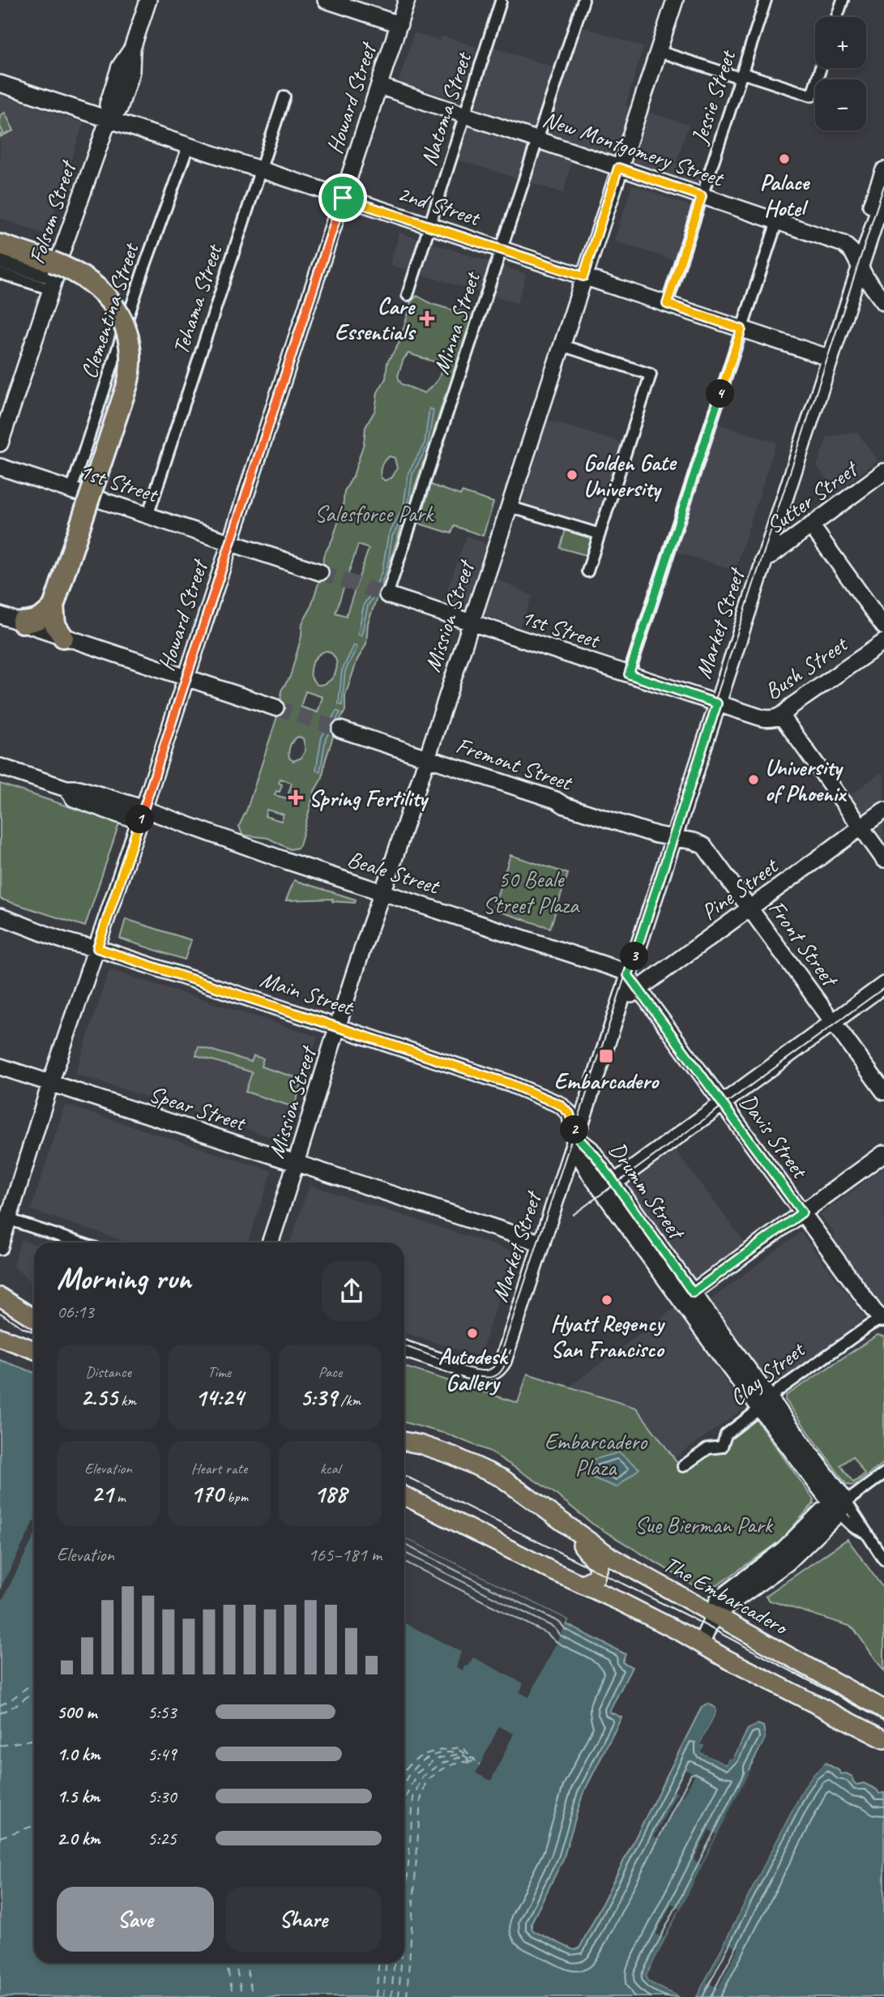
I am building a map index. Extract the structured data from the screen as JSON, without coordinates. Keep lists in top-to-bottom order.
{
  "streets": {
    "main road": ["The Embarcadero"],
    "street": [
      "Jessie Street",
      "Howard Street",
      "Natoma Street",
      "New Montgomery Street",
      "2nd Street",
      "Folsom Street",
      "Tehama Street",
      "Clementina Street",
      "Minna Street",
      "1st Street",
      "Sutter Street",
      "Mission Street",
      "Market Street",
      "Bush Street",
      "Fremont Street",
      "Beale Street",
      "Pine Street",
      "Front Street",
      "Main Street",
      "Spear Street",
      "Davis Street",
      "Drumm Street",
      "Clay Street"
    ]
  },
  "crossings": [
    ["Jessie Street", "New Montgomery Street"],
    ["Jessie Street", "2nd Street"],
    ["Howard Street", "New Montgomery Street"],
    ["Howard Street", "2nd Street"],
    ["Howard Street", "1st Street"],
    ["Howard Street", "Beale Street"],
    ["Howard Street", "Main Street"],
    ["Howard Street", "Spear Street"],
    ["Natoma Street", "New Montgomery Street"],
    ["Natoma Street", "2nd Street"],
    ["New Montgomery Street", "Minna Street"],
    ["New Montgomery Street", "Mission Street"],
    ["New Montgomery Street", "Market Street"],
    ["2nd Street", "Folsom Street"],
    ["2nd Street", "Tehama Street"],
    ["2nd Street", "Clementina Street"],
    ["2nd Street", "Minna Street"],
    ["2nd Street", "Mission Street"],
    ["2nd Street", "Market Street"],
    ["Tehama Street", "1st Street"],
    ["Clementina Street", "1st Street"],
    ["Minna Street", "1st Street"],
    ["1st Street", "Mission Street"],
    ["1st Street", "Market Street"],
    ["1st Street", "Bush Street"],
    ["Sutter Street", "Market Street"],
    ["Mission Street", "Fremont Street"],
    ["Mission Street", "Beale Street"],
    ["Mission Street", "Main Street"],
    ["Mission Street", "Spear Street"],
    ["Market Street", "Bush Street"],
    ["Market Street", "Fremont Street"],
    ["Market Street", "Beale Street"],
    ["Market Street", "Pine Street"],
    ["Market Street", "Front Street"],
    ["Market Street", "Main Street"],
    ["Market Street", "Spear Street"],
    ["Market Street", "Davis Street"],
    ["Market Street", "Drumm Street"],
    ["Fremont Street", "Front Street"],
    ["Beale Street", "Davis Street"],
    ["Pine Street", "Front Street"],
    ["Pine Street", "Davis Street"],
    ["Main Street", "Drumm Street"],
    ["Davis Street", "Clay Street"],
    ["Drumm Street", "Clay Street"]
  ],
  "parks": [
    "Salesforce Park",
    "50 Beale Street Plaza",
    "Embarcadero Plaza",
    "Sue Bierman Park"
  ],
  "places": {
    "other": [
      "Palace Hotel",
      "Golden Gate University",
      "University of Phoenix",
      "Hyatt Regency San Francisco",
      "Autodesk Gallery"
    ],
    "health": ["Care Essentials", "Spring Fertility"],
    "transit": ["Embarcadero"]
  },
  "page": {
    "map_buttons": ["+", "−"],
    "pins": [
      "4",
      "1",
      "3",
      "2"
    ],
    "heading": ["Morning run", "06:13"],
    "stats": [
      ["Distance", "2.55 km"],
      ["Time", "14:24"],
      ["Pace", "5:39 /km"],
      ["Elevation", "21 m"],
      ["Heart rate", "170 bpm"],
      ["kcal", "188"]
    ],
    "chart": ["Elevation", "165–181 m"],
    "list": [
      {
        "name": "500 m",
        "note": "5:53"
      },
      {
        "name": "1.0 km",
        "note": "5:49"
      },
      {
        "name": "1.5 km",
        "note": "5:30"
      },
      {
        "name": "2.0 km",
        "note": "5:25"
      }
    ],
    "buttons": ["Save", "Share"]
  }
}
